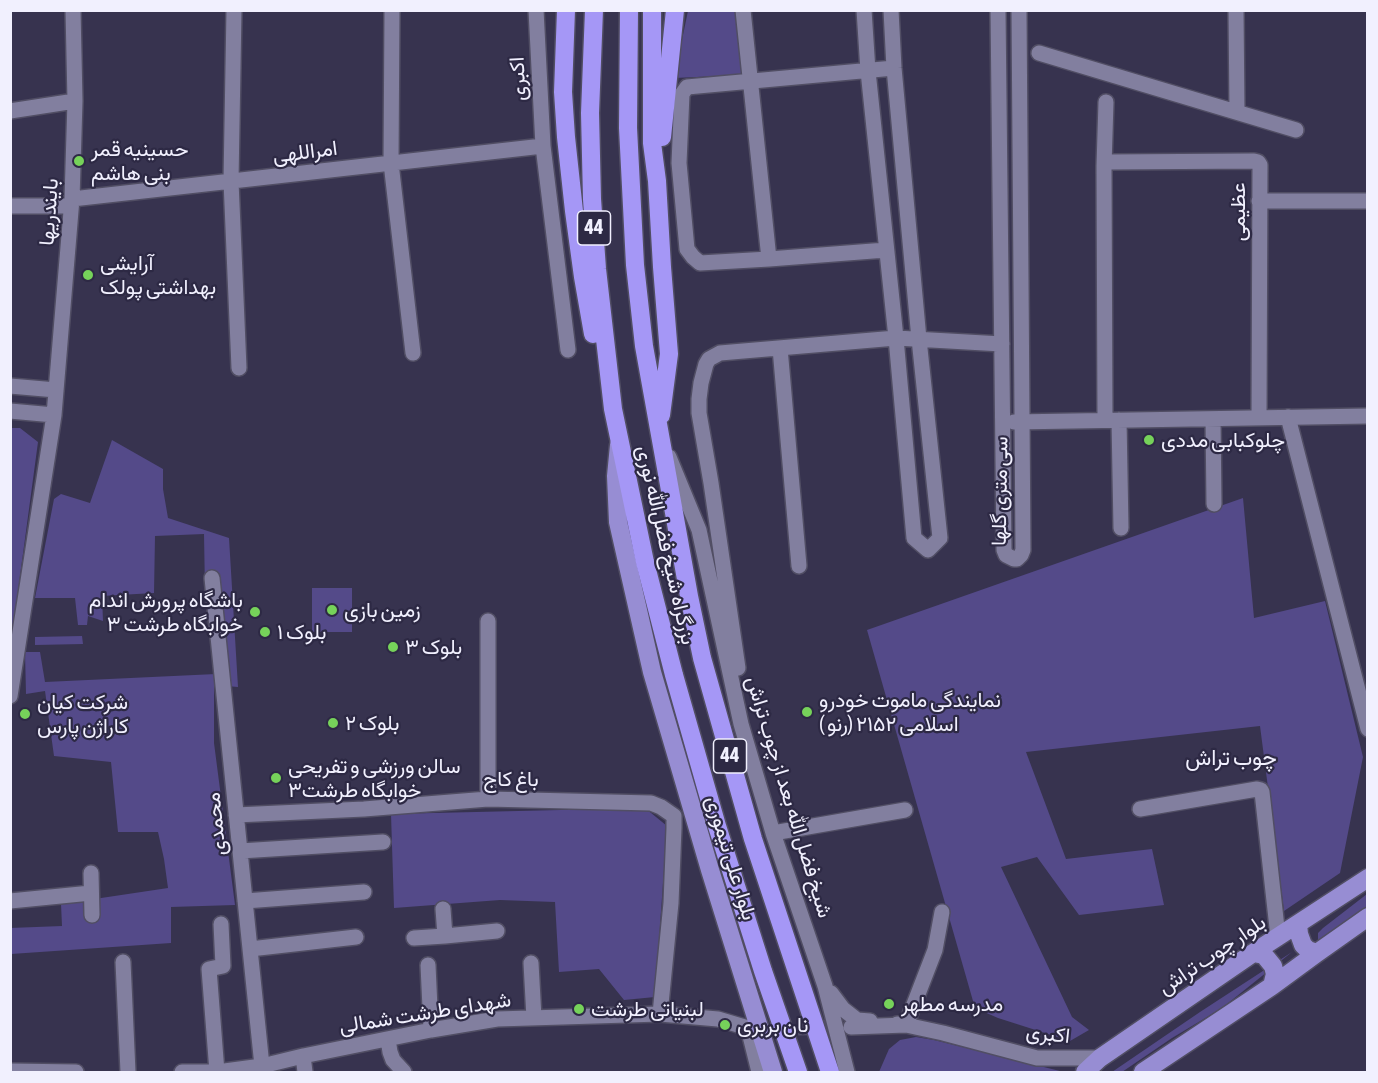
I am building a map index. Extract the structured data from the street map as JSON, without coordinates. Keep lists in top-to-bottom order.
{
  "streets": {
    "highway": ["44", "بزرگراه شیخ فضل‌الله نوری"],
    "main road": ["بلوار علی تیموری", "بلوار چوب‌ تراش"],
    "street": [
      "اکبری",
      "امراللهی",
      "بایندریها",
      "عظیمی",
      "سی متری گلها",
      "باغ کاج",
      "شیخ فضل الله بعد از چوب تراش",
      "محمدی",
      "شهدای طرشت شمالی"
    ]
  },
  "crossings": [
    ["اکبری", "امراللهی"],
    ["اکبری", "بلوار چوب‌ تراش"],
    ["امراللهی", "بایندریها"],
    ["بزرگراه شیخ فضل‌الله نوری", "شیخ فضل الله بعد از چوب تراش"],
    ["بزرگراه شیخ فضل‌الله نوری", "بلوار علی تیموری"],
    ["باغ کاج", "محمدی"],
    ["باغ کاج", "شهدای طرشت شمالی"],
    ["محمدی", "شهدای طرشت شمالی"]
  ],
  "districts": ["چوب تراش"],
  "places": [
    "حسینیه قمر بنی هاشم",
    "آرایشی بهداشتی پولک",
    "چلوکبابی مددی",
    "زمین بازی",
    "باشگاه پرورش اندام خوابگاه طرشت ۳",
    "بلوک ۱",
    "بلوک ۳",
    "نمایندگی ماموت خودرو ( رنو) اسلامی ۲۱۵۲",
    "شرکت کیان‌ کاراژن پارس",
    "بلوک ۲",
    "سالن ورزشی و تفریحی خوابگاه طرشت۳",
    "مدرسه مطهر",
    "لبنیاتی طرشت",
    "نان بربری"
  ]
}
